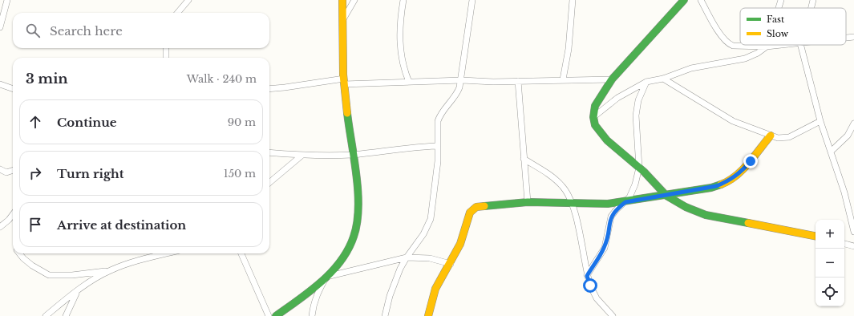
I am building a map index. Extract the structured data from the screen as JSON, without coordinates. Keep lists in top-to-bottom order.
{
  "legend": ["Fast", "Slow"],
  "page": {
    "search": "Search here",
    "heading": ["3 min", "Walk · 240 m"],
    "list": [
      ["Continue", "90 m"],
      ["Turn right", "150 m"],
      "Arrive at destination"
    ],
    "map_buttons": ["+", "−"]
  }
}
